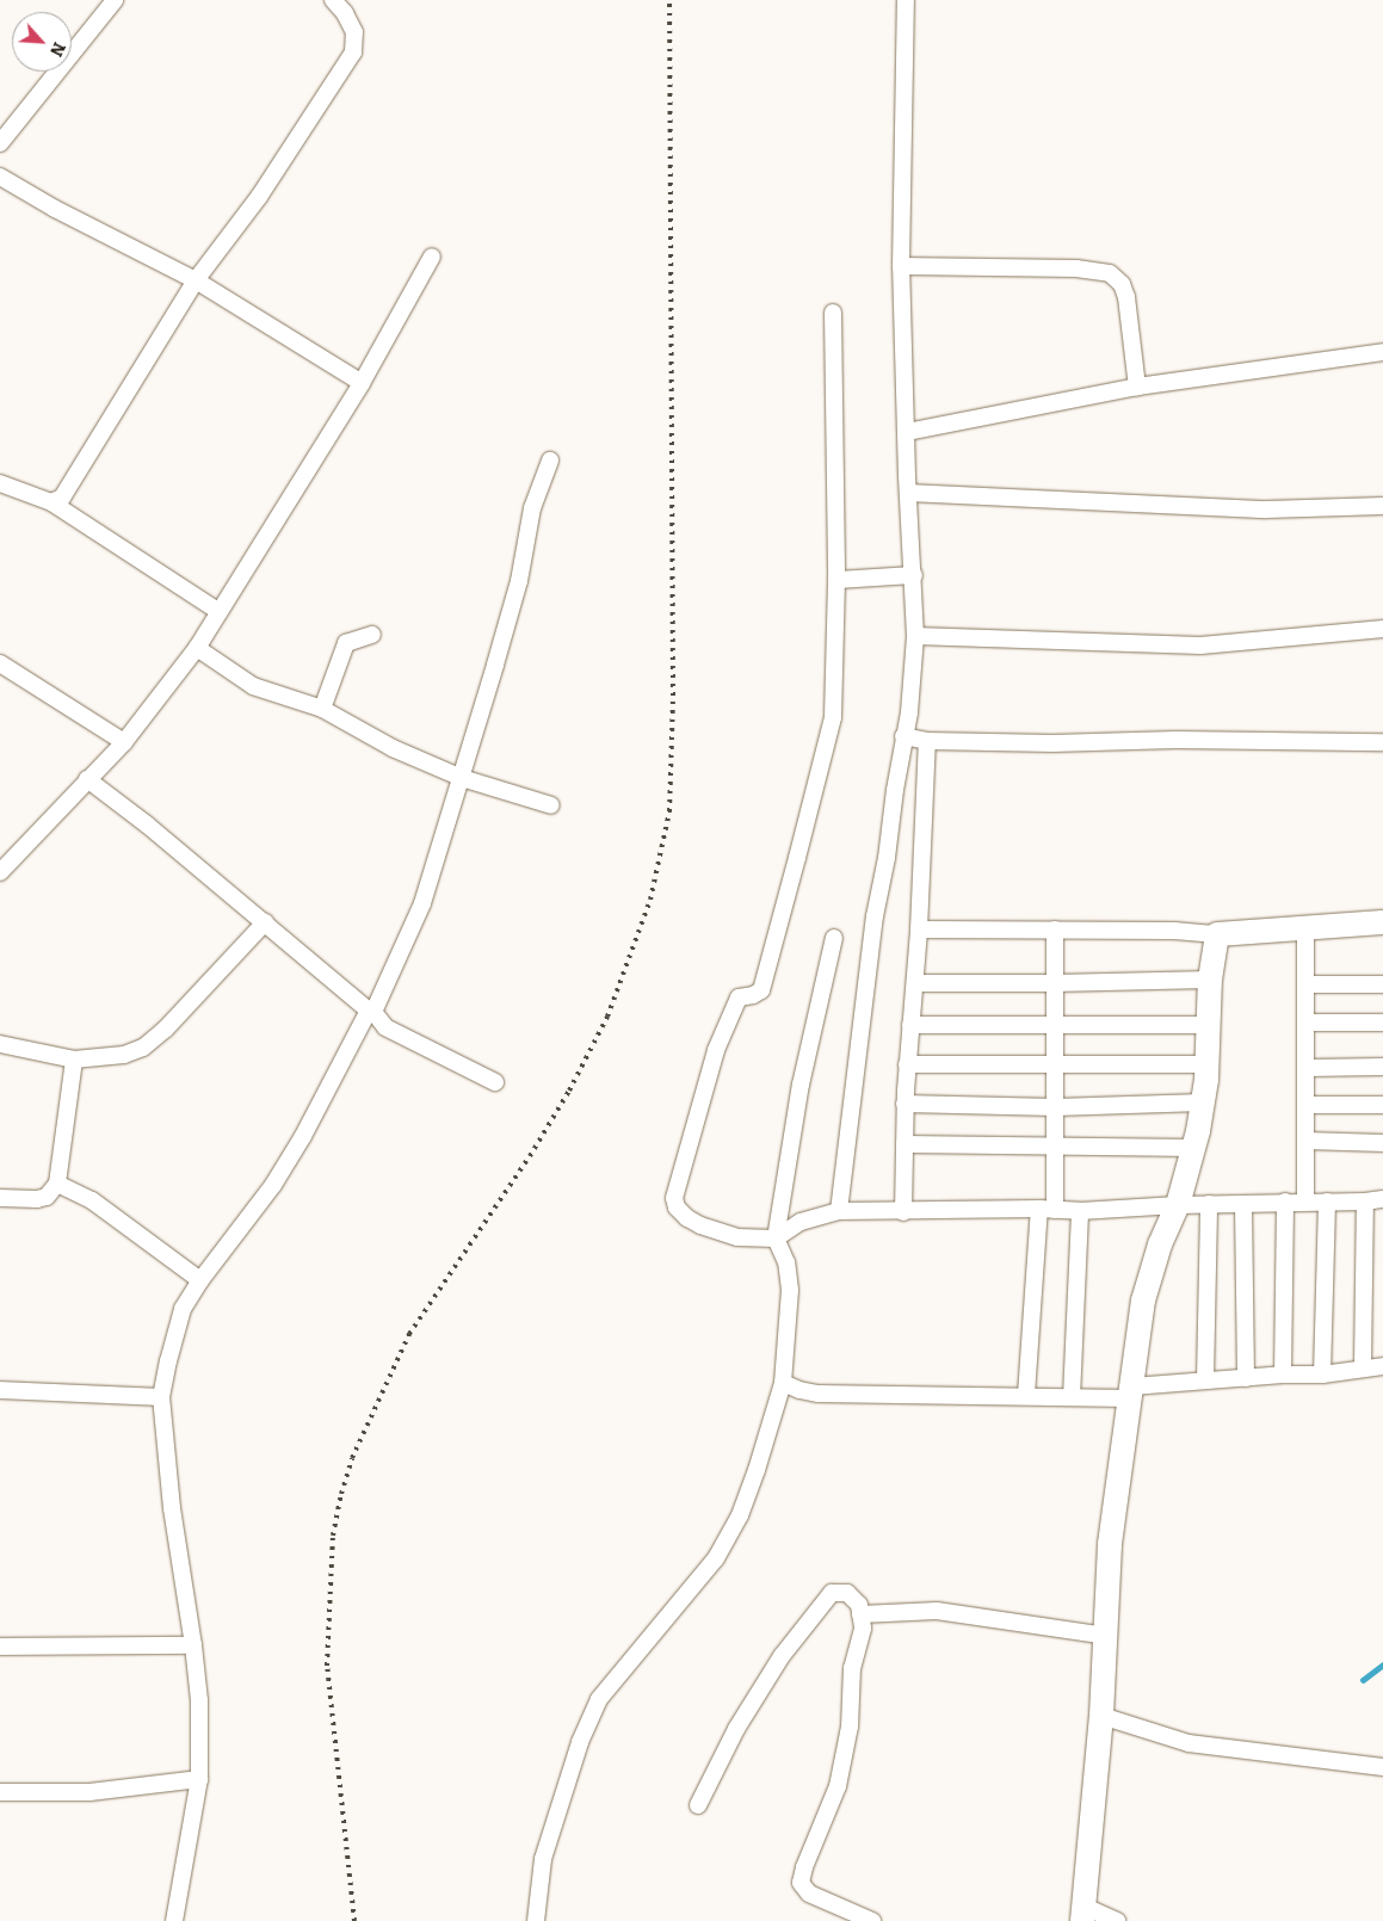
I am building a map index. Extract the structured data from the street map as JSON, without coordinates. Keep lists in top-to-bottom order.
{
  "north": "bottom right"
}
